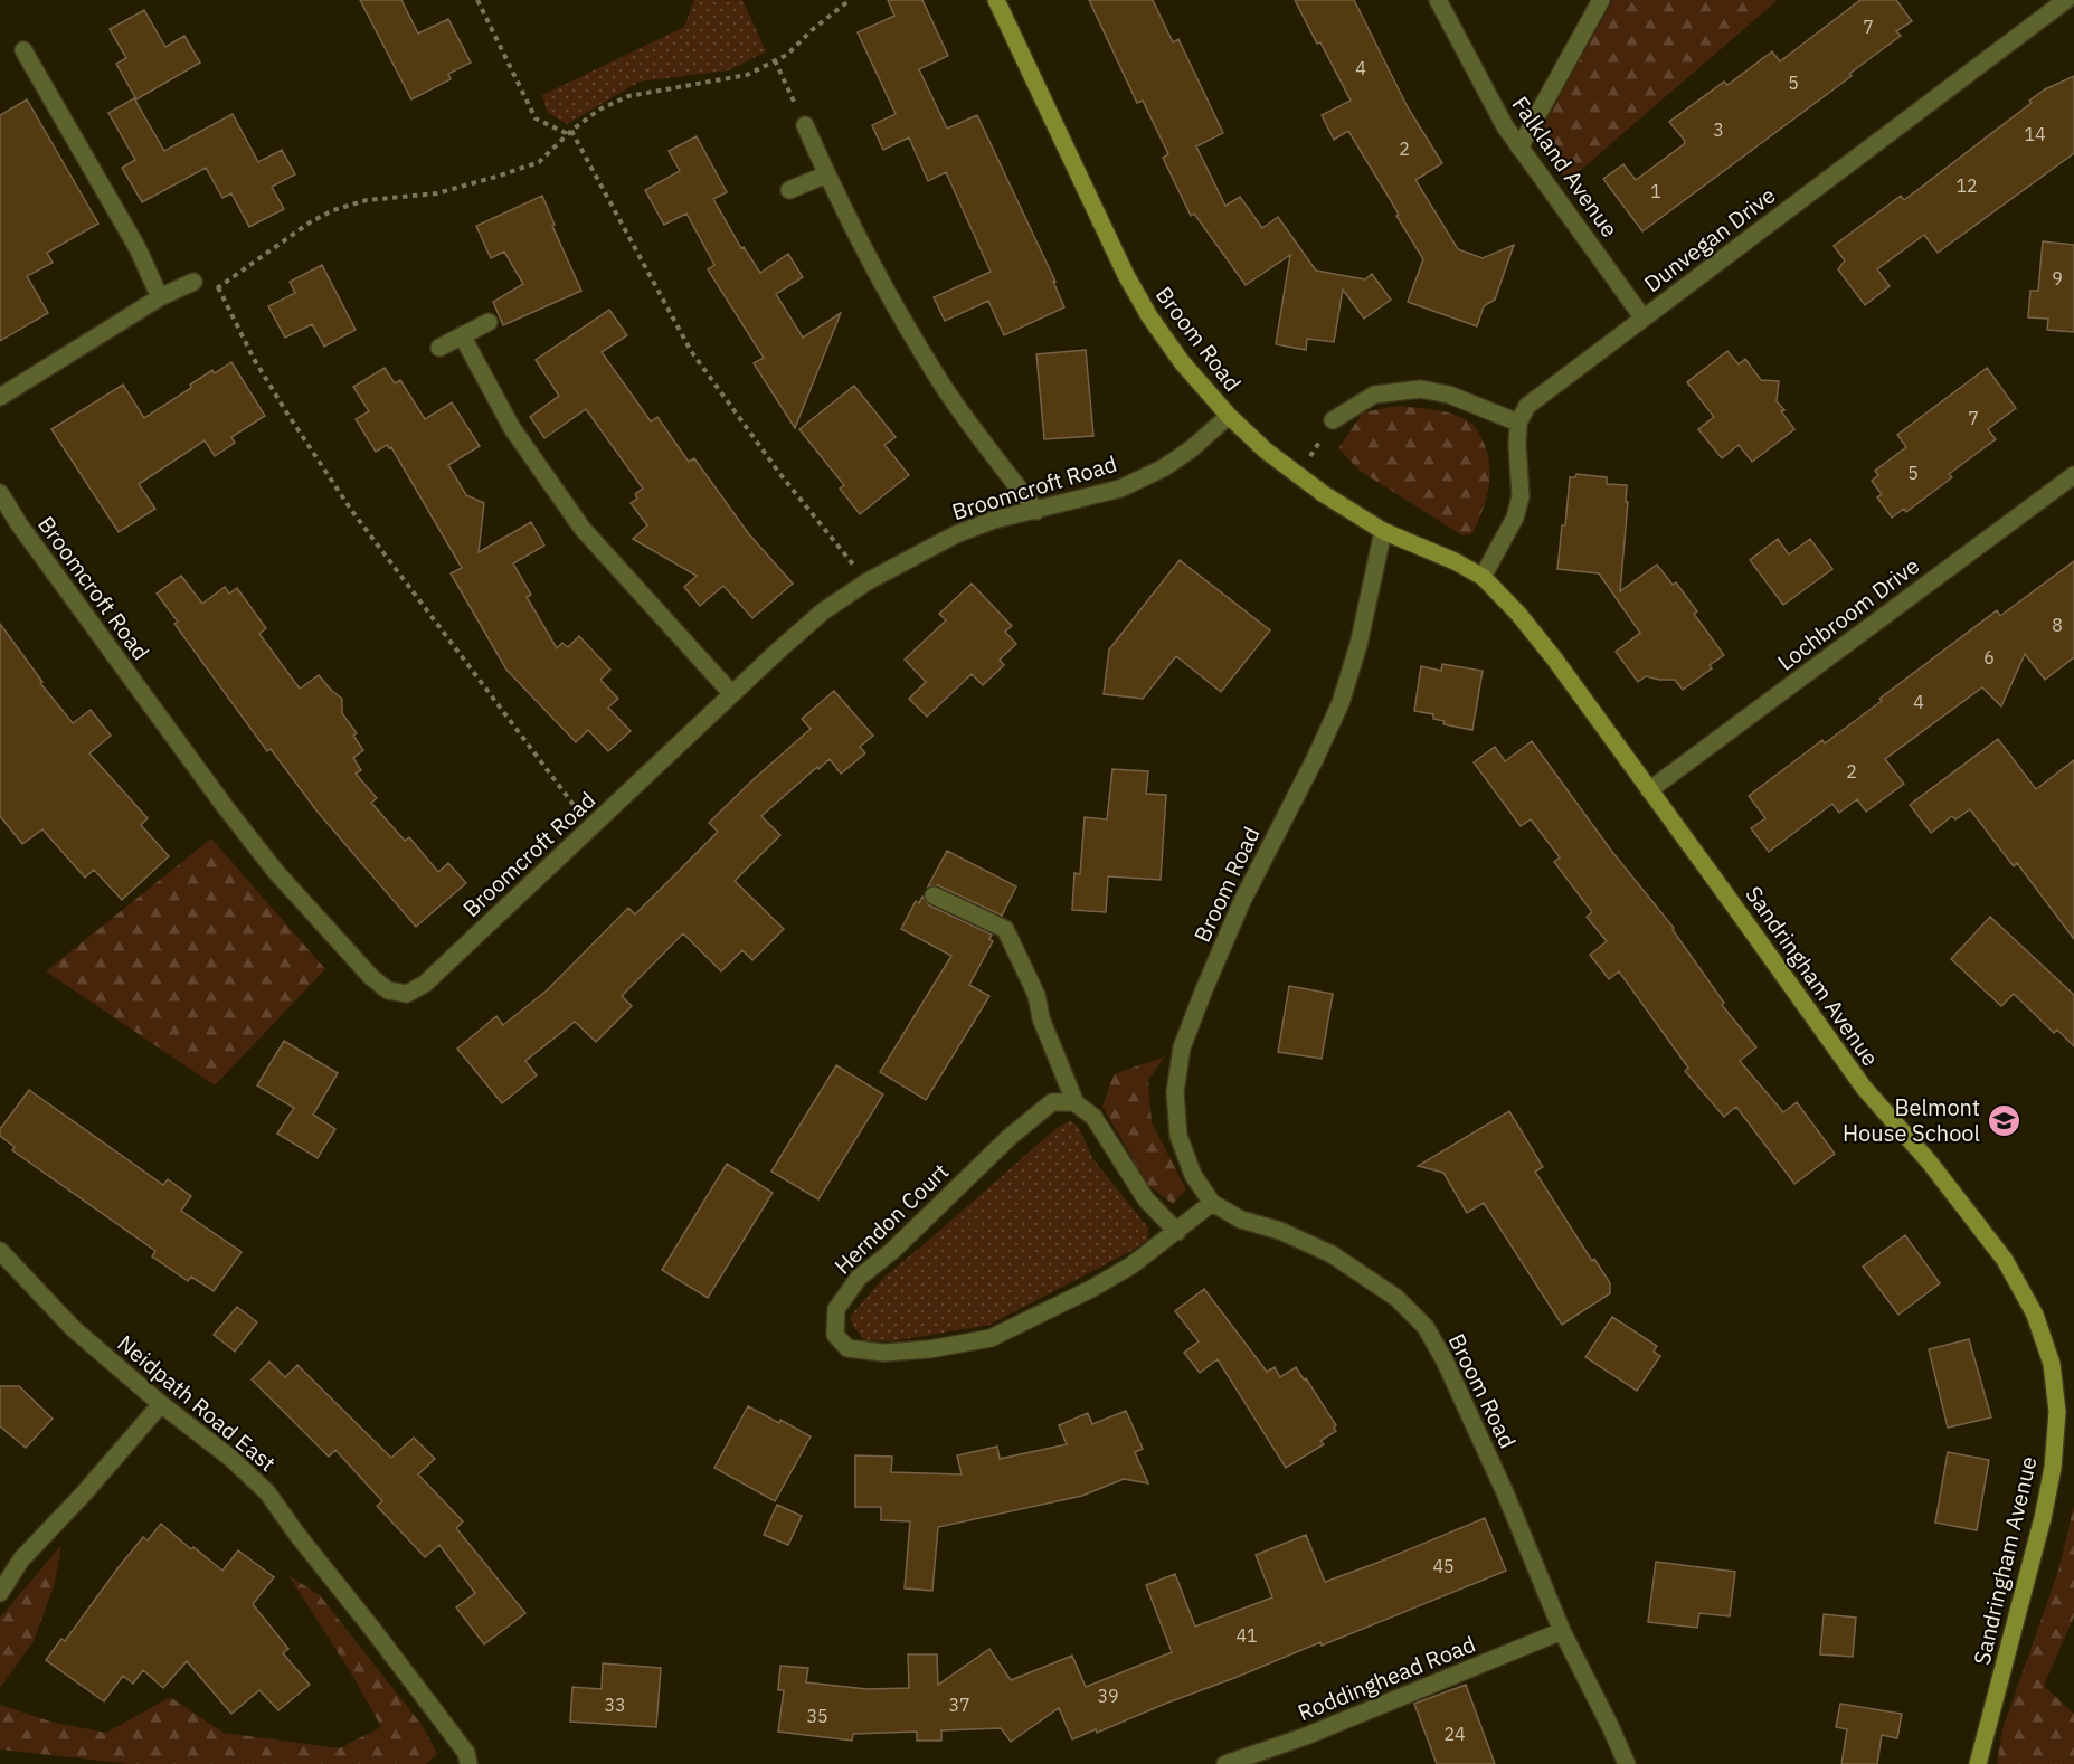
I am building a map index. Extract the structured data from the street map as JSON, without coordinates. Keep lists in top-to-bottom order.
{
  "streets": {
    "street": [
      "Falkland Avenue",
      "Dunvegan Drive",
      "Broom Road",
      "Broomcroft Road",
      "Lochbroom Drive",
      "Sandringham Avenue",
      "Herndon Court",
      "Neidpath Road East",
      "Roddinghead Road"
    ]
  },
  "crossings": [
    ["Falkland Avenue", "Dunvegan Drive"],
    ["Broom Road", "Broomcroft Road"],
    ["Broom Road", "Sandringham Avenue"],
    ["Broom Road", "Herndon Court"],
    ["Broom Road", "Roddinghead Road"],
    ["Lochbroom Drive", "Sandringham Avenue"]
  ],
  "places": {
    "school or university": ["Belmont House School"]
  },
  "house_numbers": [
    "7",
    "4",
    "5",
    "3",
    "14",
    "2",
    "12",
    "1",
    "9",
    "7",
    "5",
    "8",
    "6",
    "4",
    "2",
    "45",
    "41",
    "39",
    "33",
    "37",
    "35",
    "24"
  ]
}
